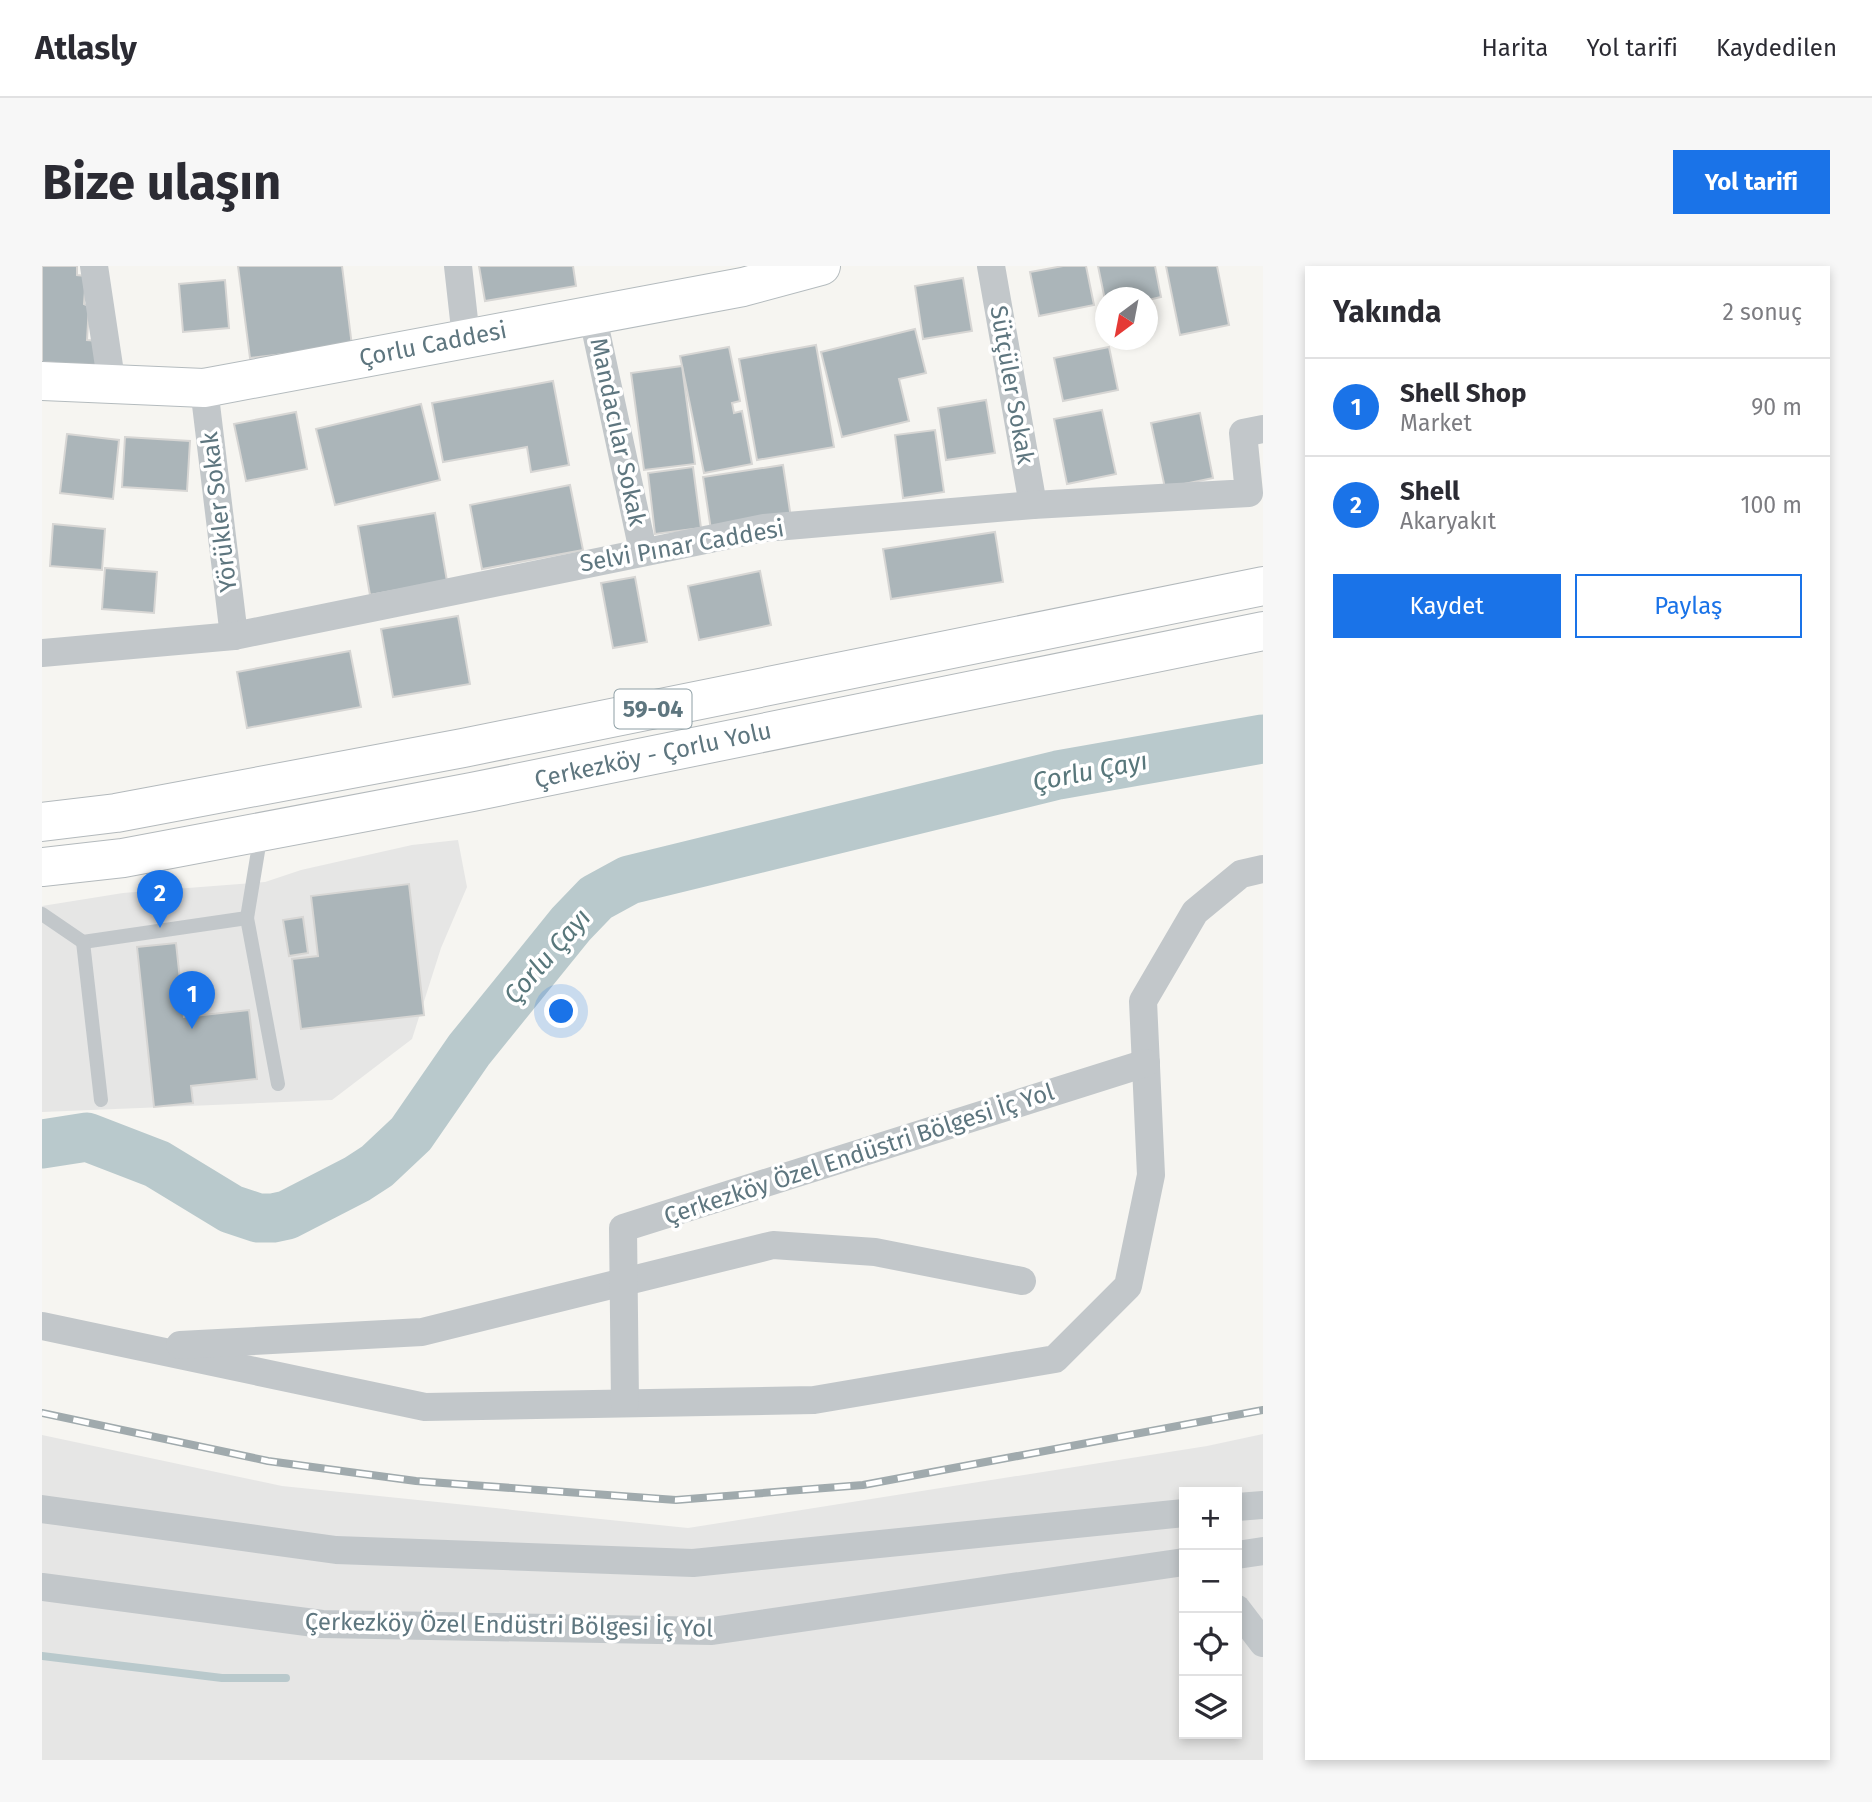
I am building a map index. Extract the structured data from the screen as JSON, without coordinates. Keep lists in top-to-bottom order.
{
  "streets": {
    "main road": ["Çorlu Caddesi", "59-04", "Çerkezköy - Çorlu Yolu"],
    "street": [
      "Sütçüler Sokak",
      "Mandacılar Sokak",
      "Yörükler Sokak",
      "Selvi Pınar Caddesi",
      "Çerkezköy Özel Endüstri Bölgesi İç Yol"
    ]
  },
  "crossings": [
    ["Çorlu Caddesi", "Mandacılar Sokak"],
    ["Çorlu Caddesi", "Yörükler Sokak"],
    ["Sütçüler Sokak", "Selvi Pınar Caddesi"],
    ["Mandacılar Sokak", "Selvi Pınar Caddesi"],
    ["Yörükler Sokak", "Selvi Pınar Caddesi"]
  ],
  "water": ["Çorlu Çayı"],
  "north": "bottom left",
  "page": {
    "header": "Atlasly",
    "nav": ["Harita", "Yol tarifi", "Kaydedilen"],
    "buttons": [
      "Yol tarifi",
      ["Kaydet", "Paylaş"]
    ],
    "title": "Bize ulaşın",
    "heading": ["Yakında", "2 sonuç"],
    "list": [
      {
        "mark": "1",
        "name": "Shell Shop",
        "note": "Market",
        "value": "90 m"
      },
      {
        "mark": "2",
        "name": "Shell",
        "note": "Akaryakıt",
        "value": "100 m"
      }
    ],
    "pins": ["2", "1"],
    "map_buttons": ["+", "−"]
  }
}
